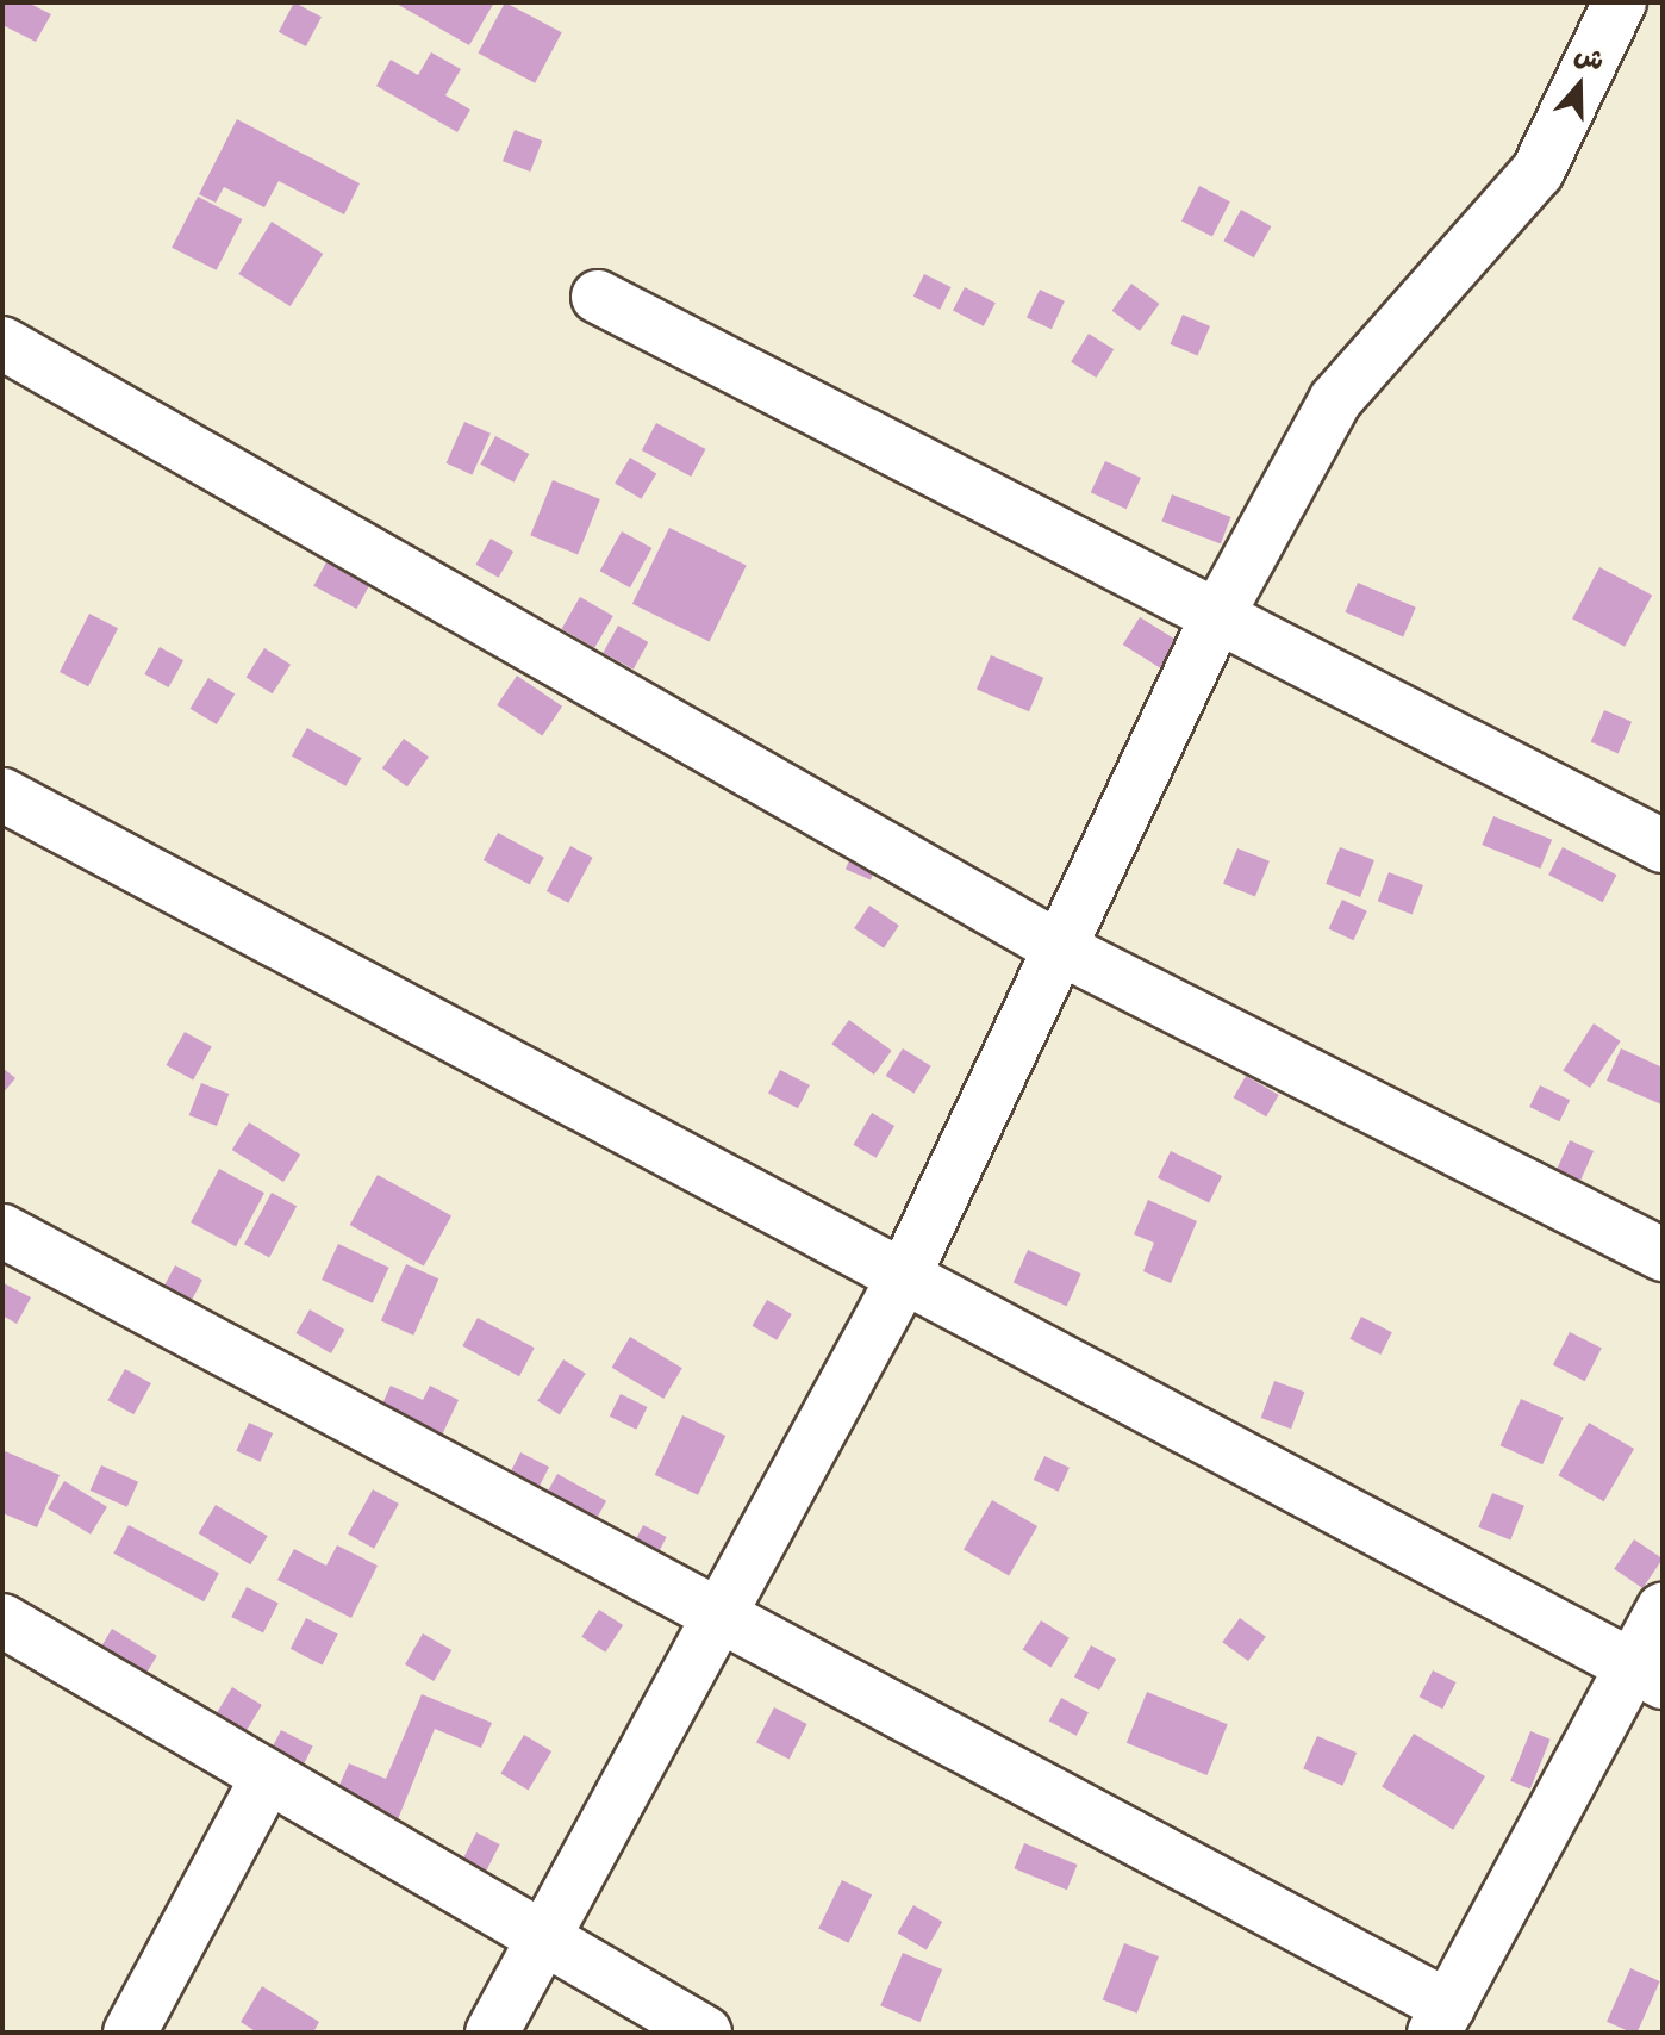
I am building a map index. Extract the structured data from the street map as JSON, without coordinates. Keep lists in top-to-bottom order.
{
  "north": "top"
}
